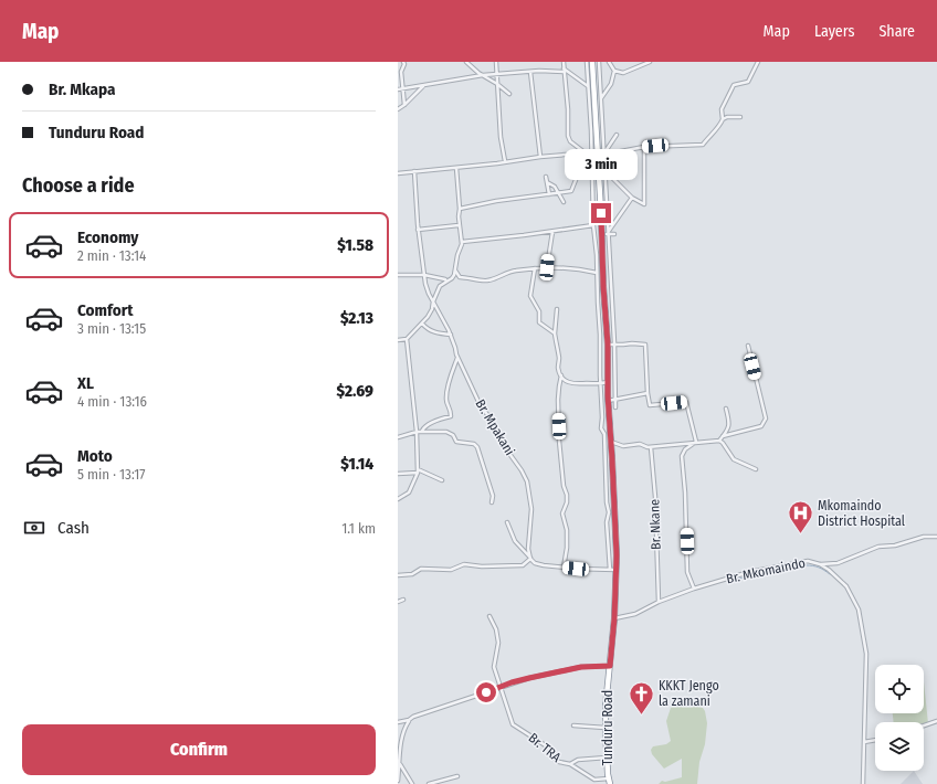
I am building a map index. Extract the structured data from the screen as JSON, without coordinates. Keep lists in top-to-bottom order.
{
  "streets": {
    "highway": ["Tunduru Road"],
    "street": [
      "Br. Mpakani",
      "Br. Nkane",
      "Br. Mkomaindo",
      "Br. TRA"
    ]
  },
  "crossings": [
    ["Br. Nkane", "Br. Mkomaindo"],
    ["Br. Mkomaindo", "Tunduru Road"],
    ["Tunduru Road", "Br. TRA"]
  ],
  "places": {
    "hospital": ["Mkomaindo District Hospital"],
    "church": ["KKKT Jengo la zamani"]
  },
  "page": {
    "header": "Map",
    "nav": ["Map", "Layers", "Share"],
    "banner": ["Br. Mkapa", "Tunduru Road"],
    "bubble": "3 min",
    "heading": "Choose a ride",
    "list": [
      {
        "name": "Economy",
        "note": "2 min · 13:14",
        "value": "$1.58"
      },
      {
        "name": "Comfort",
        "note": "3 min · 13:15",
        "value": "$2.13"
      },
      {
        "name": "XL",
        "note": "4 min · 13:16",
        "value": "$2.69"
      },
      {
        "name": "Moto",
        "note": "5 min · 13:17",
        "value": "$1.14"
      }
    ],
    "pay": ["Cash", "1.1 km"],
    "buttons": "Confirm"
  }
}
